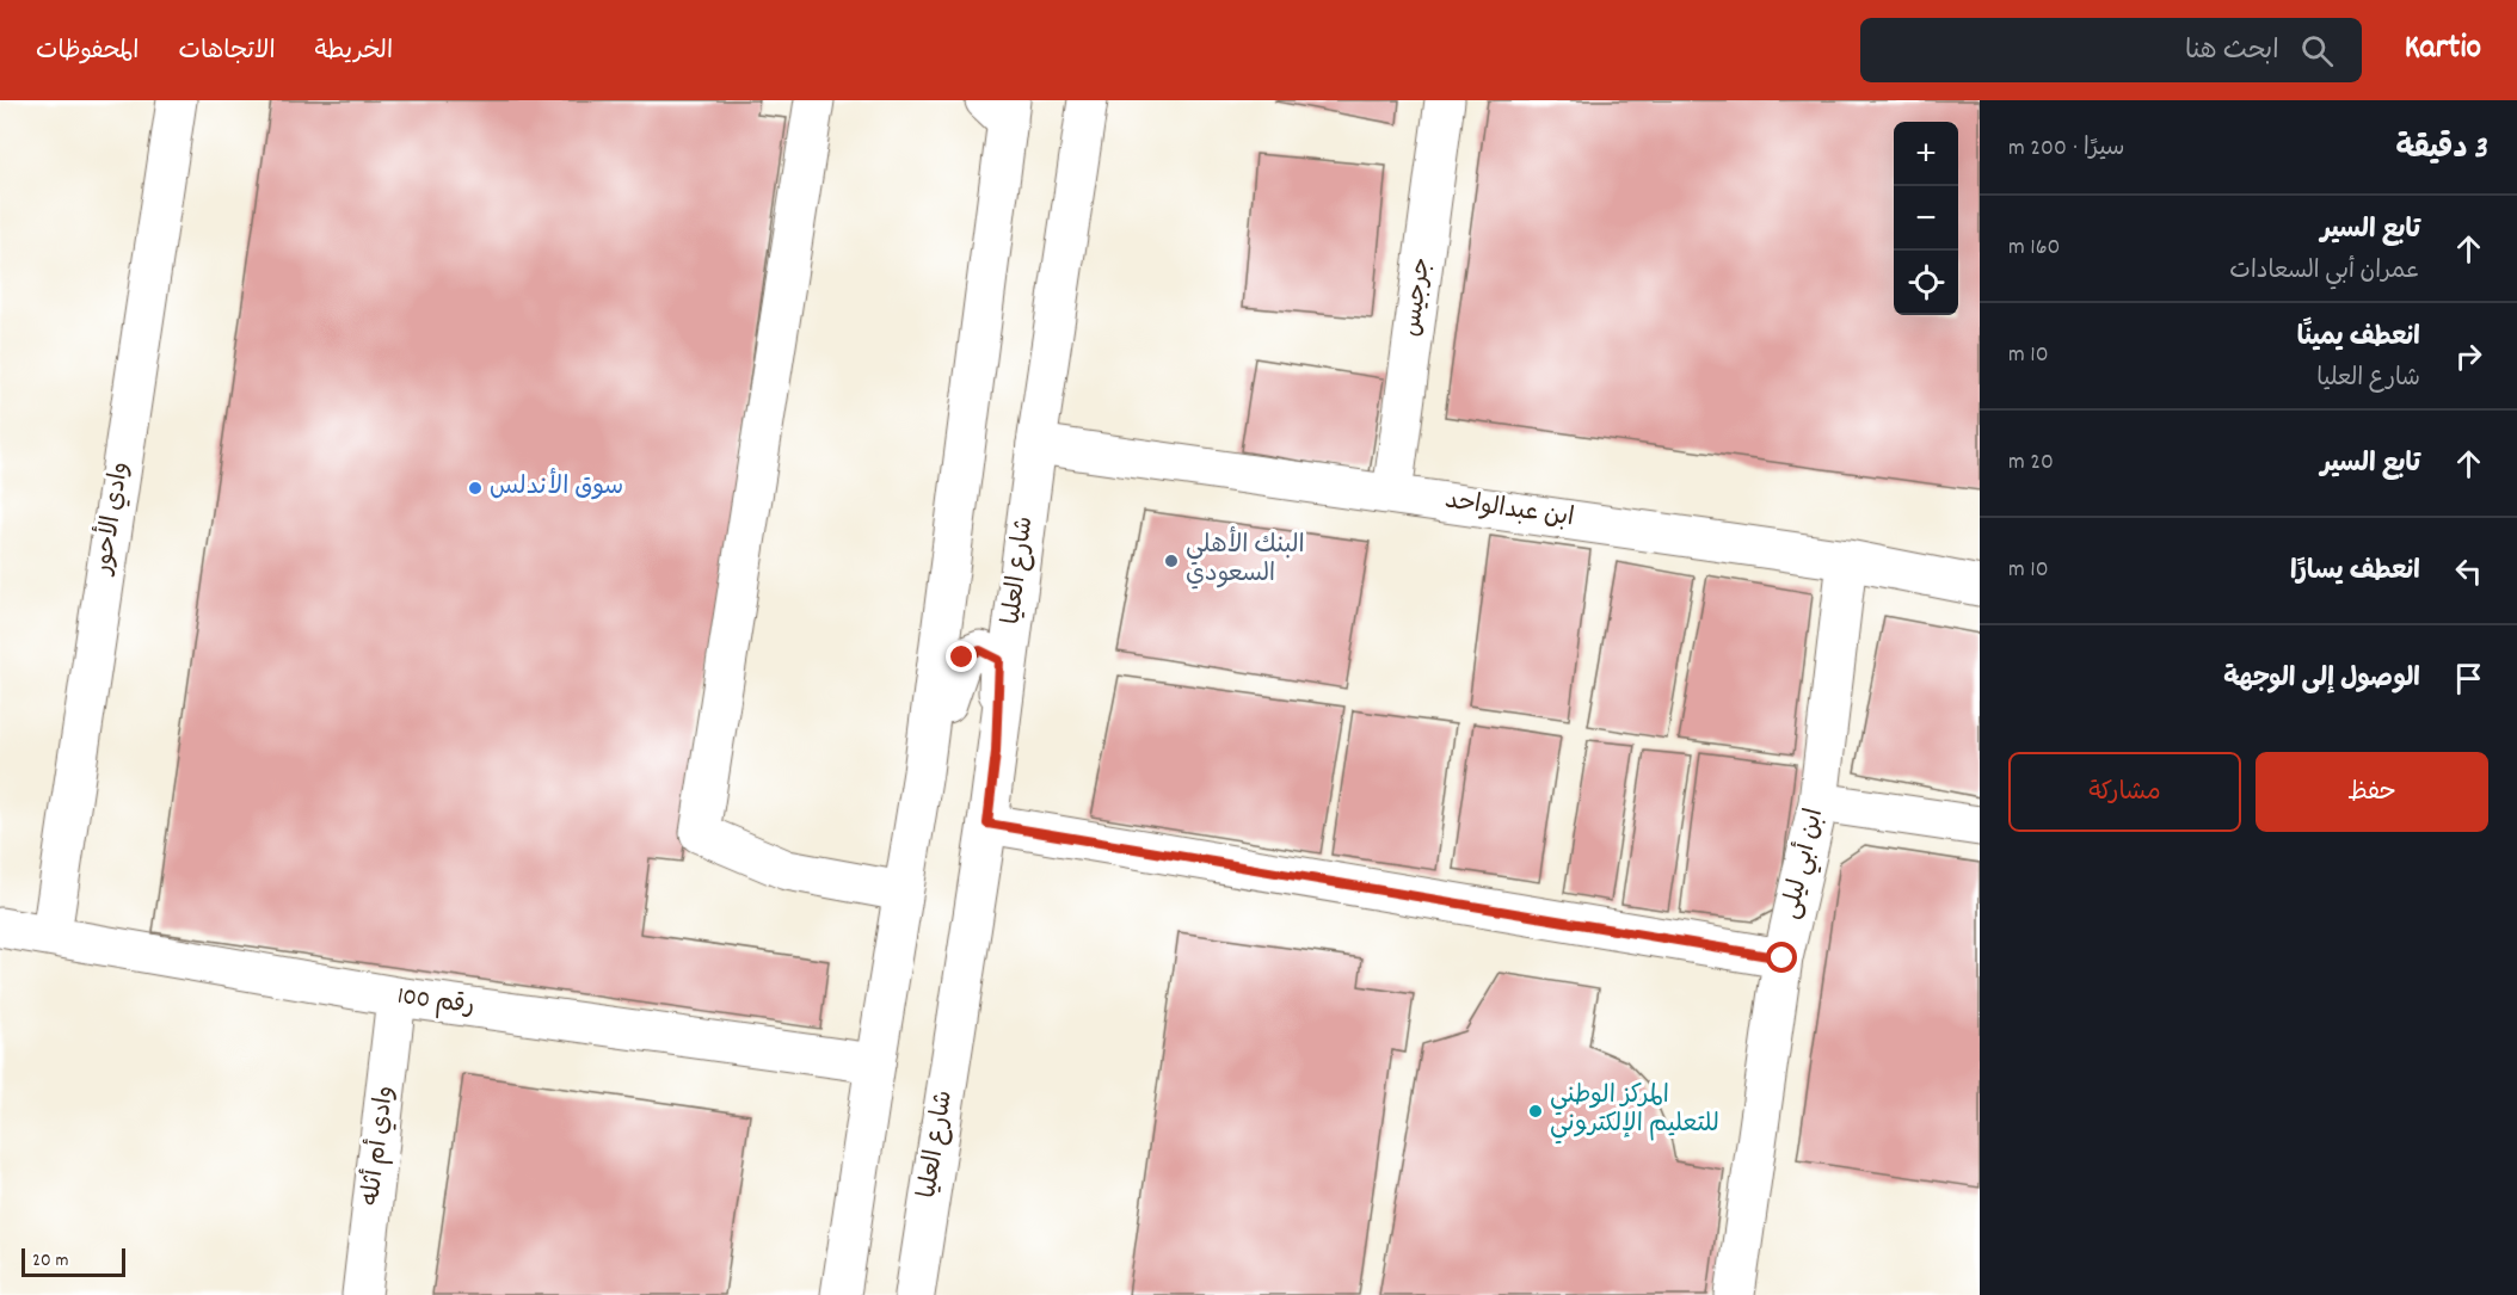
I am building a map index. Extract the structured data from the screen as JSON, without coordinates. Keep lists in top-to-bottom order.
{
  "streets": {
    "street": [
      "جرجيس",
      "ابن عبدالواحد",
      "وادي الأحور",
      "شارع العليا",
      "ابن أبي ليلى",
      "رقم 100",
      "وادي أم أثله"
    ]
  },
  "crossings": [
    ["جرجيس", "ابن عبدالواحد"],
    ["ابن عبدالواحد", "شارع العليا"],
    ["ابن عبدالواحد", "ابن أبي ليلى"],
    ["وادي الأحور", "رقم 100"],
    ["رقم 100", "وادي أم أثله"]
  ],
  "places": ["سوق الأندلس", "البنك الأهلي السعودي", "المركز الوطني للتعليم الإلكتروني"],
  "scale_bar": "20 m",
  "page": {
    "header": "Kartio",
    "search": "ابحث هنا",
    "nav": ["الخريطة", "الاتجاهات", "المحفوظات"],
    "heading": ["3 دقيقة", "سيرًا · 200 m"],
    "map_buttons": ["+", "−"],
    "list": [
      ["تابع السير", "عمران أبي السعادات", "160 m"],
      ["انعطف يمينًا", "شارع العليا", "10 m"],
      ["تابع السير", "20 m"],
      ["انعطف يسارًا", "10 m"],
      "الوصول إلى الوجهة"
    ],
    "buttons": ["حفظ", "مشاركة"],
    "scale": "20 m"
  }
}
